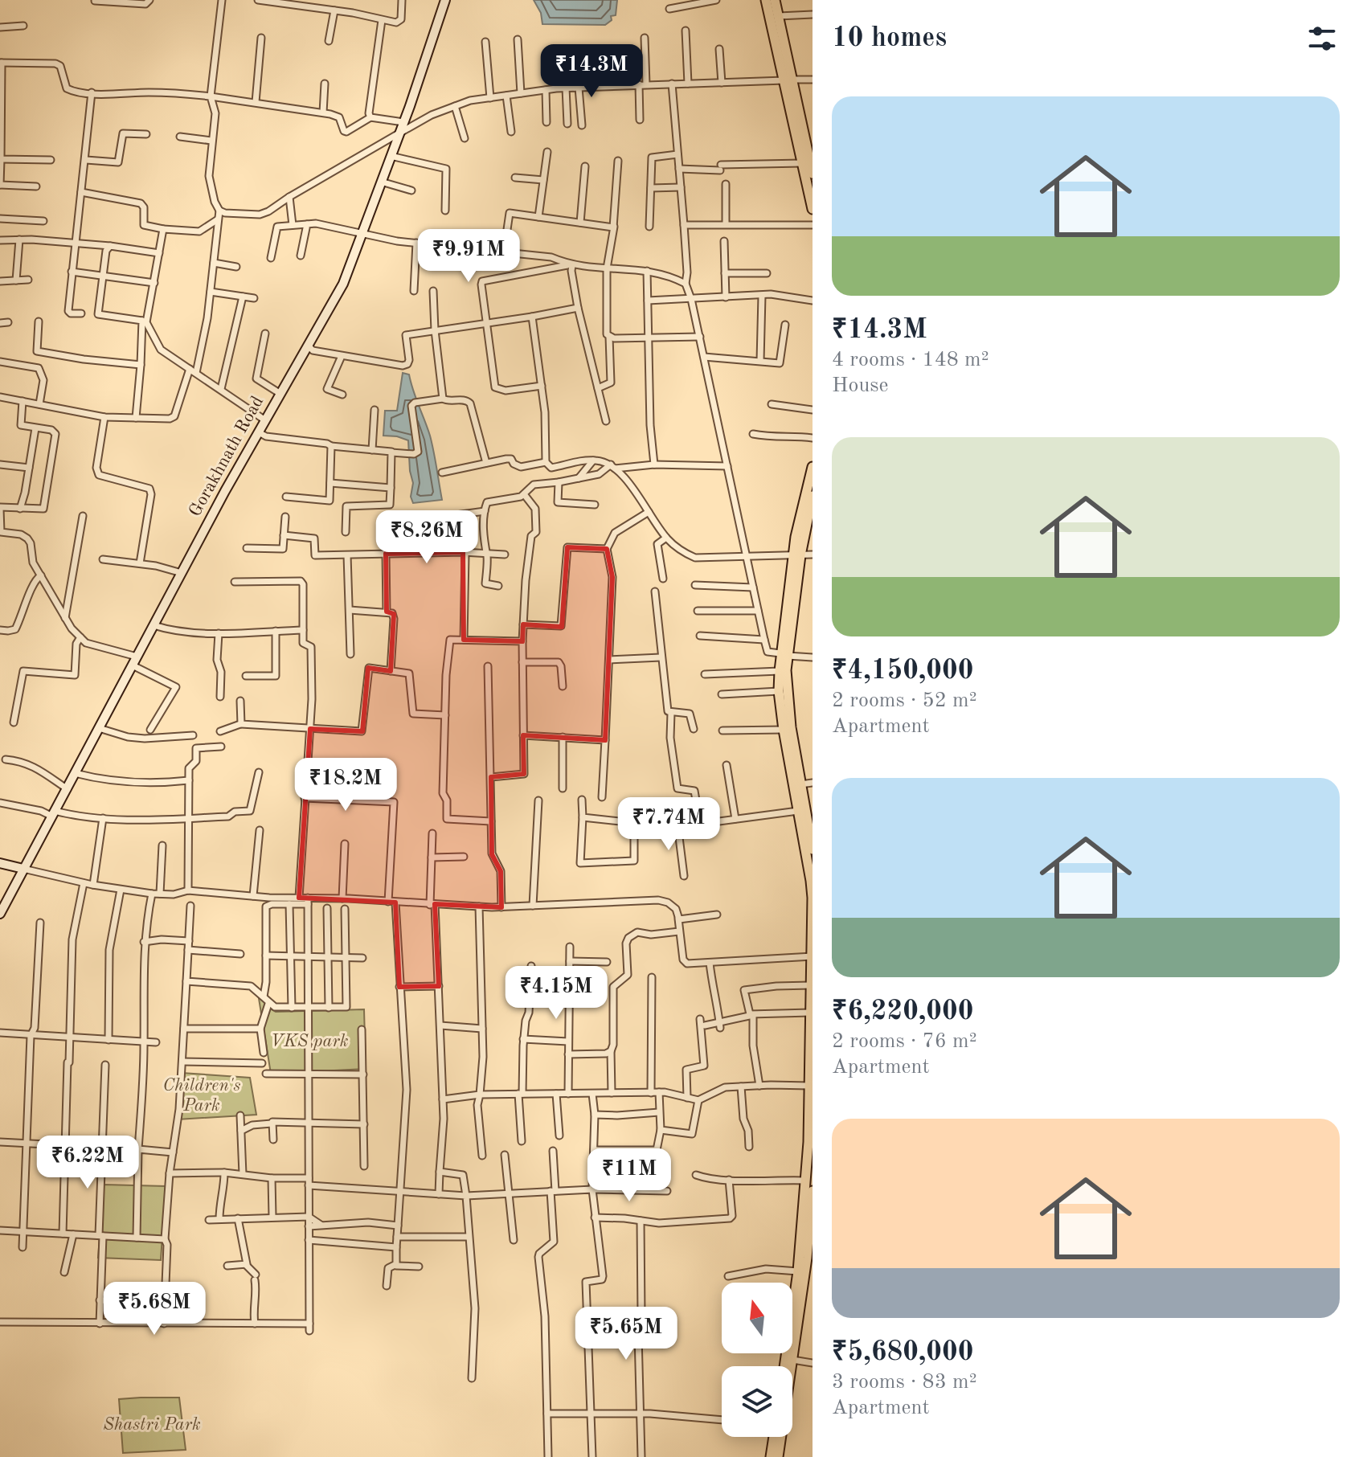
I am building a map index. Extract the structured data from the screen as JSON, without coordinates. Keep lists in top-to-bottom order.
{
  "streets": {
    "main road": ["Gorakhnath Road"]
  },
  "parks": ["VKS park", "Children's Park", "Shastri Park"],
  "north": "top",
  "page": {
    "heading": "10 homes",
    "price": [
      "₹14.3M",
      "₹9.91M",
      "₹8.26M",
      "₹18.2M",
      "₹7.74M",
      "₹4.15M",
      "₹6.22M",
      "₹11M",
      "₹5.68M",
      "₹5.65M"
    ],
    "list": [
      {
        "name": "₹14.3M",
        "note": "4 rooms · 148 m² · House"
      },
      {
        "name": "₹4,150,000",
        "note": "2 rooms · 52 m² · Apartment"
      },
      {
        "name": "₹6,220,000",
        "note": "2 rooms · 76 m² · Apartment"
      },
      {
        "name": "₹5,680,000",
        "note": "3 rooms · 83 m² · Apartment"
      }
    ]
  }
}
